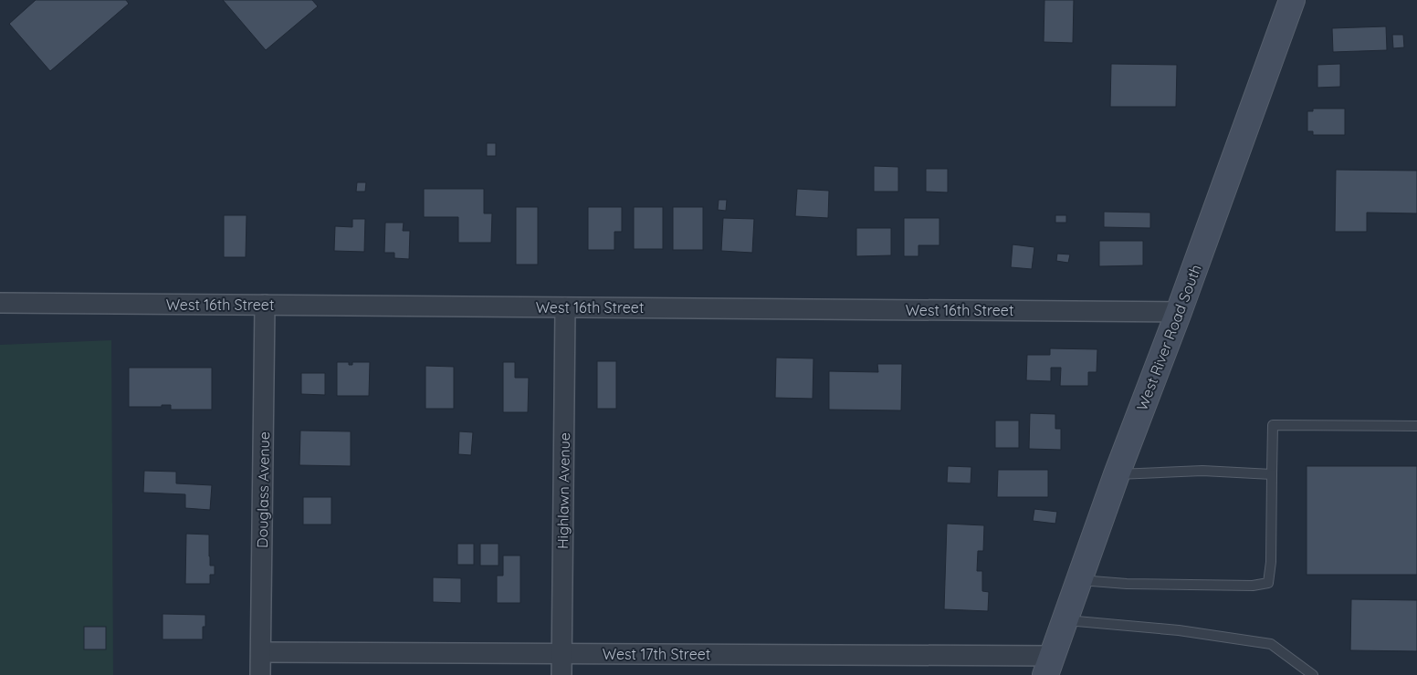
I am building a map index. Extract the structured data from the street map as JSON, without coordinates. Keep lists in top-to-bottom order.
{
  "streets": {
    "main road": ["West River Road South"],
    "street": [
      "West 16th Street",
      "Douglass Avenue",
      "Highlawn Avenue",
      "West 17th Street"
    ]
  },
  "crossings": [
    ["West 16th Street", "West River Road South"],
    ["West 16th Street", "Douglass Avenue"],
    ["West 16th Street", "Highlawn Avenue"],
    ["West River Road South", "West 17th Street"],
    ["Douglass Avenue", "West 17th Street"],
    ["Highlawn Avenue", "West 17th Street"]
  ]
}
